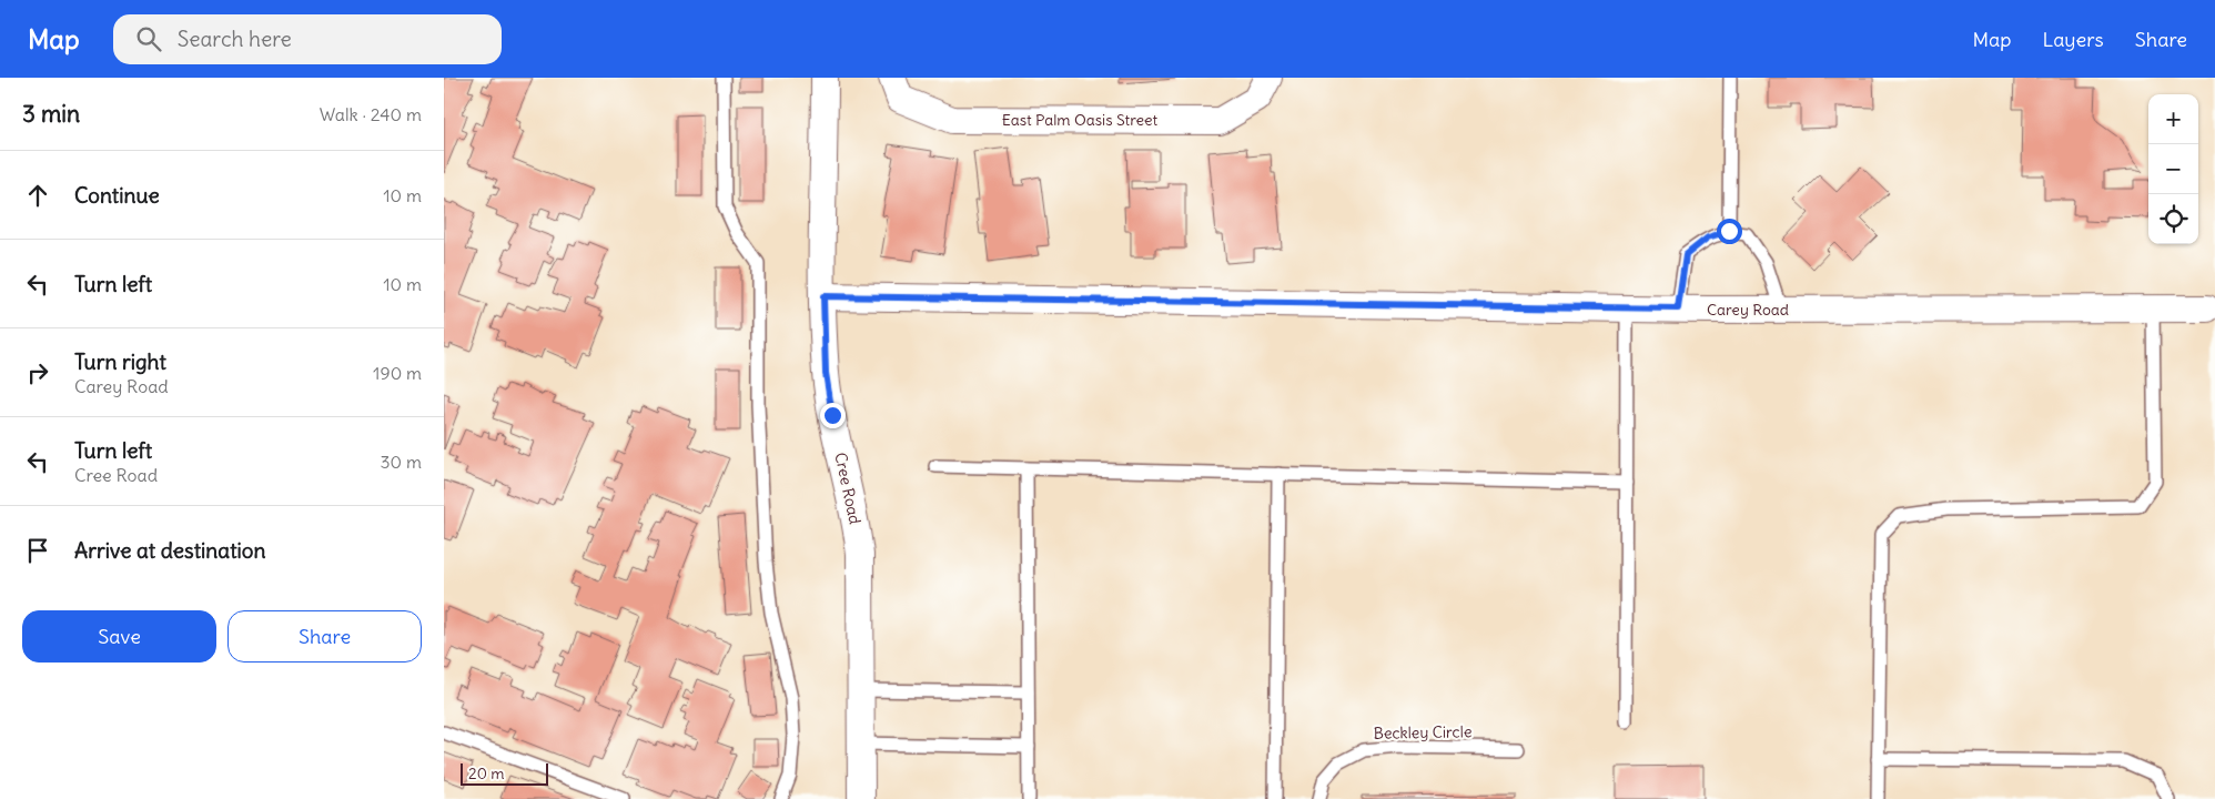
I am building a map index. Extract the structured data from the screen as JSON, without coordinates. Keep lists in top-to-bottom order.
{
  "streets": {
    "street": ["East Palm Oasis Street", "Carey Road", "Cree Road"],
    "lane": ["Beckley Circle"]
  },
  "crossings": [
    ["Carey Road", "Cree Road"]
  ],
  "scale_bar": "20 m",
  "page": {
    "header": "Map",
    "search": "Search here",
    "nav": ["Map", "Layers", "Share"],
    "heading": ["3 min", "Walk · 240 m"],
    "map_buttons": ["+", "−"],
    "list": [
      ["Continue", "10 m"],
      ["Turn left", "10 m"],
      ["Turn right", "Carey Road", "190 m"],
      ["Turn left", "Cree Road", "30 m"],
      "Arrive at destination"
    ],
    "buttons": ["Save", "Share"],
    "scale": "20 m"
  }
}
